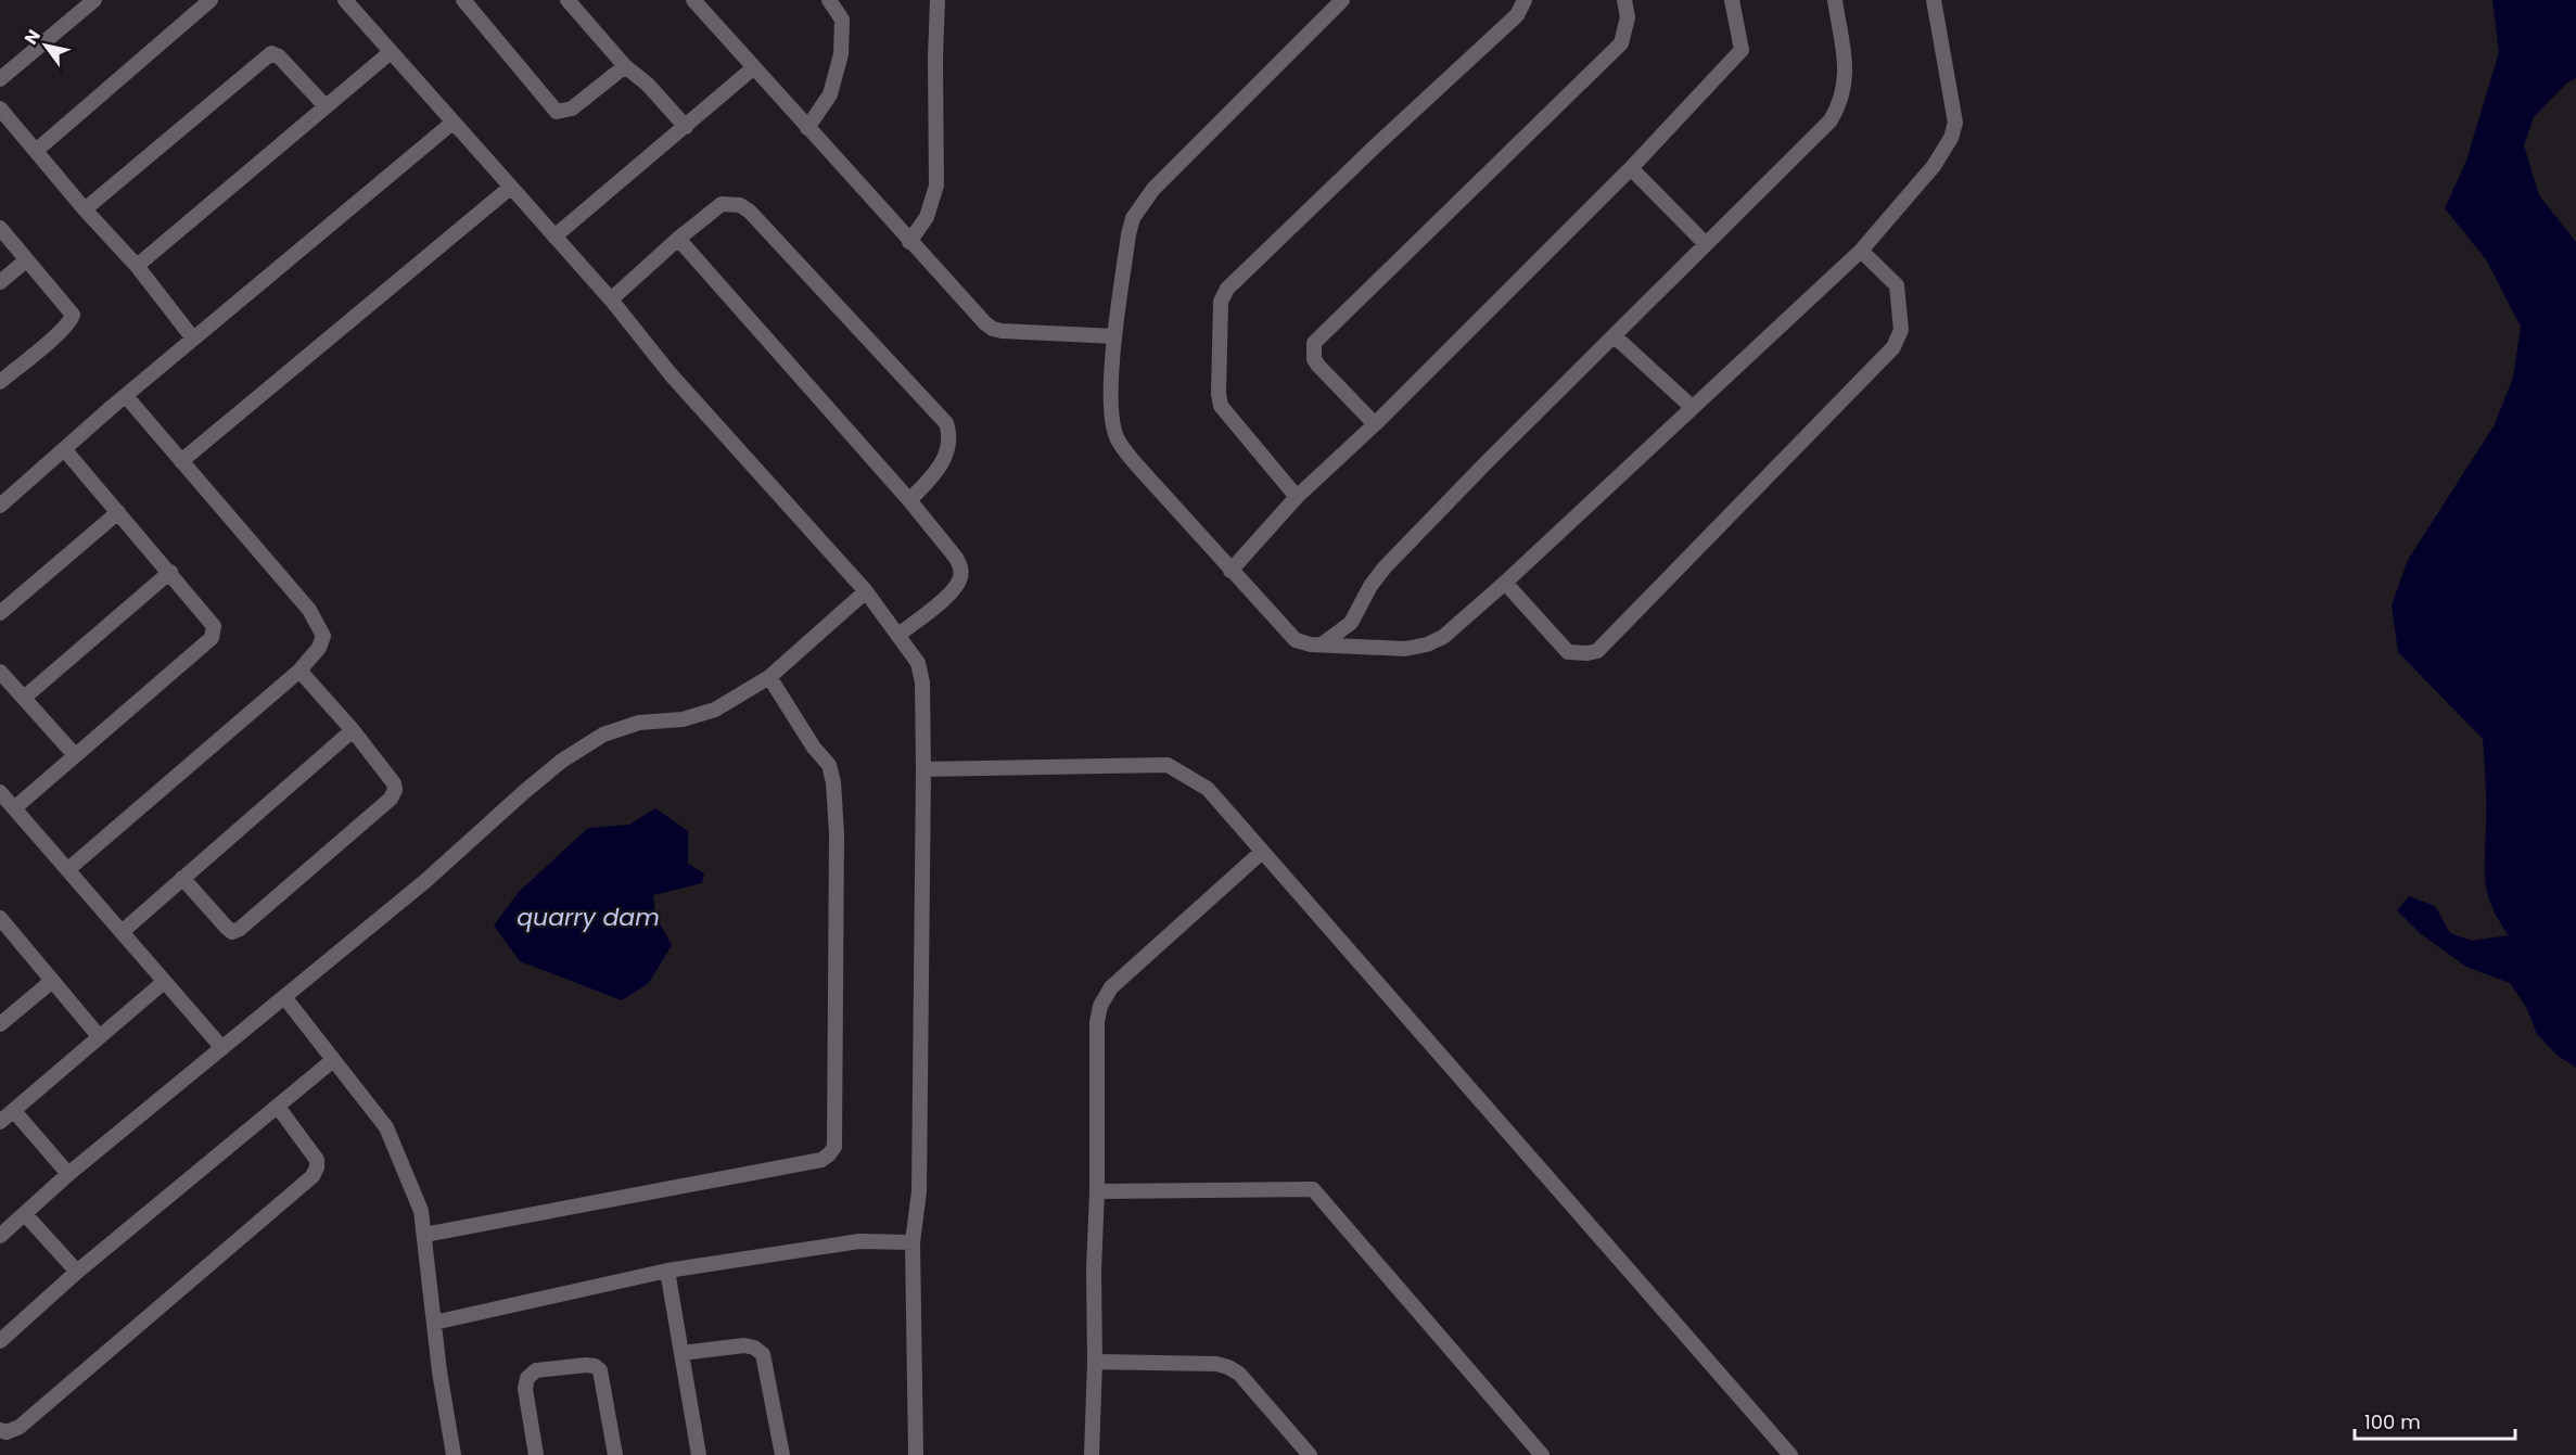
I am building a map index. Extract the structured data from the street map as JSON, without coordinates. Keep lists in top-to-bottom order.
{
  "water": ["quarry dam"],
  "scale_bar": "100 m",
  "north": "top left"
}
